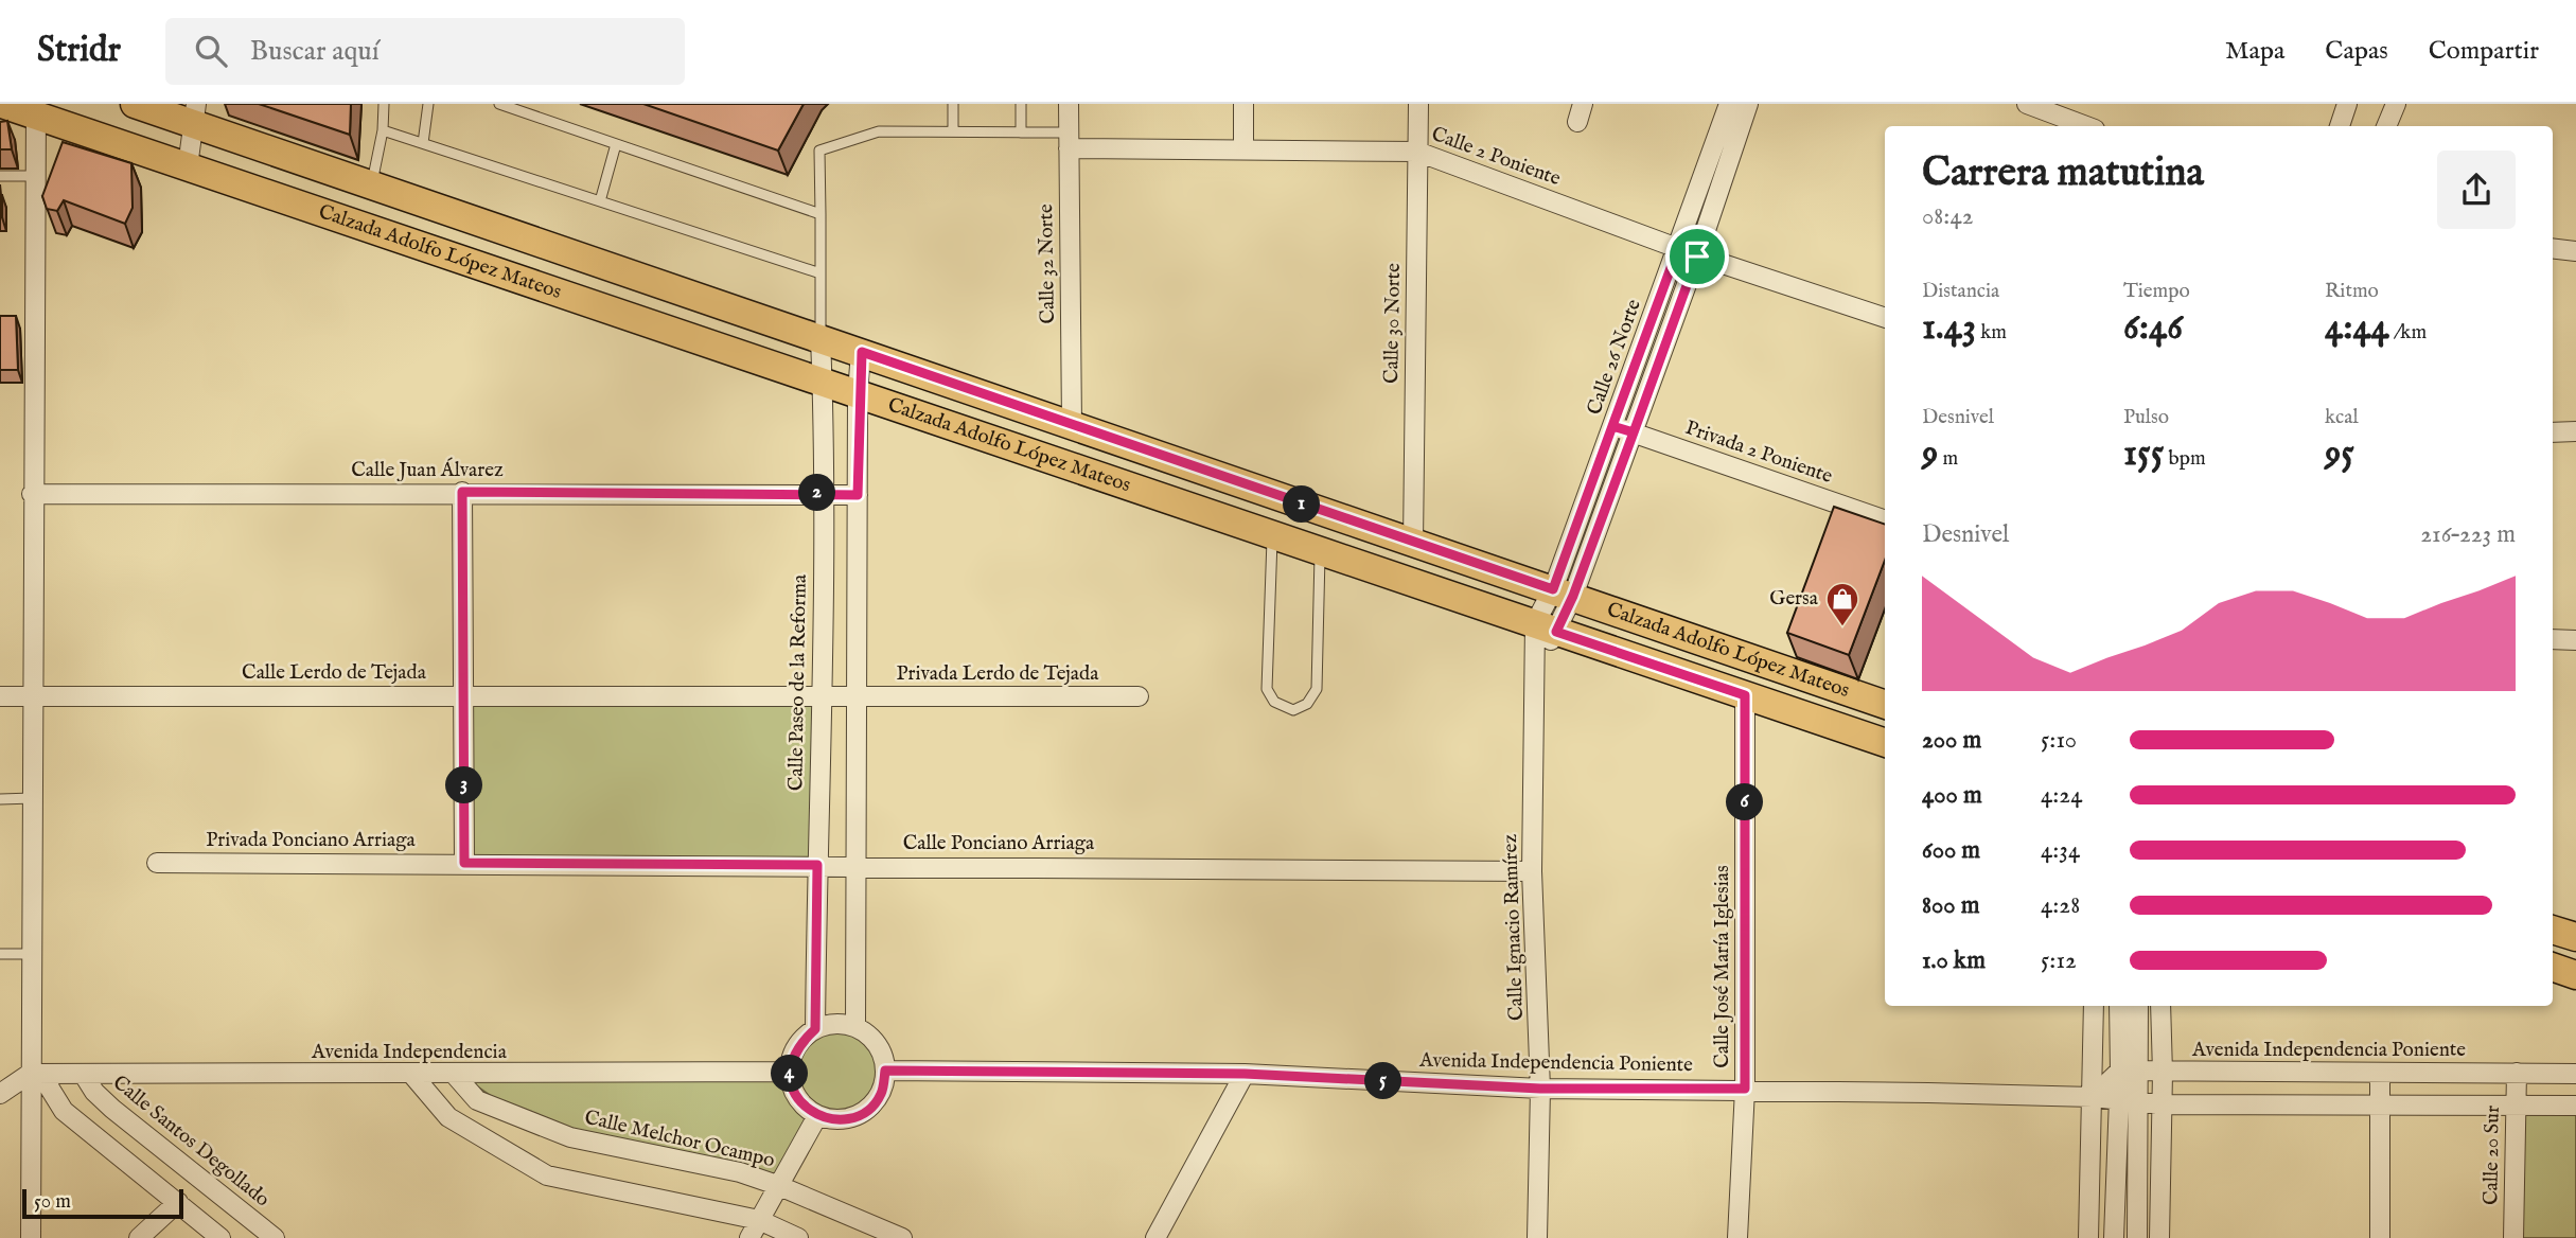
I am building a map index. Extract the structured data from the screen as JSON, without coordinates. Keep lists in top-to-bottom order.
{
  "streets": {
    "main road": ["Calzada Adolfo López Mateos"],
    "street": [
      "Calle 2 Poniente",
      "Calle 32 Norte",
      "Calle 30 Norte",
      "Calle 26 Norte",
      "Privada 2 Poniente",
      "Calle Juan Álvarez",
      "Calle Lerdo de Tejada",
      "Privada Lerdo de Tejada",
      "Calle Paseo de la Reforma",
      "Privada Ponciano Arriaga",
      "Calle Ponciano Arriaga",
      "Calle Ignacio Ramírez",
      "Calle José María Iglesias",
      "Avenida Independencia Poniente",
      "Avenida Independencia",
      "Calle Melchor Ocampo",
      "Calle Santos Degollado",
      "Calle 20 Sur"
    ]
  },
  "crossings": [
    ["Calle 2 Poniente", "Calle 32 Norte"],
    ["Calle 2 Poniente", "Calle 30 Norte"],
    ["Calle 2 Poniente", "Calle 26 Norte"],
    ["Calzada Adolfo López Mateos", "Calle 32 Norte"],
    ["Calzada Adolfo López Mateos", "Calle 30 Norte"],
    ["Calzada Adolfo López Mateos", "Calle 26 Norte"],
    ["Calzada Adolfo López Mateos", "Calle Paseo de la Reforma"],
    ["Calzada Adolfo López Mateos", "Calle Ignacio Ramírez"],
    ["Calzada Adolfo López Mateos", "Calle José María Iglesias"],
    ["Calle 26 Norte", "Privada 2 Poniente"],
    ["Calle 26 Norte", "Calle Ignacio Ramírez"],
    ["Calle Juan Álvarez", "Calle Paseo de la Reforma"],
    ["Calle Lerdo de Tejada", "Privada Lerdo de Tejada"],
    ["Calle Lerdo de Tejada", "Calle Paseo de la Reforma"],
    ["Calle Paseo de la Reforma", "Calle Ponciano Arriaga"],
    ["Calle Paseo de la Reforma", "Avenida Independencia Poniente"],
    ["Calle Paseo de la Reforma", "Avenida Independencia"],
    ["Privada Ponciano Arriaga", "Calle Ponciano Arriaga"],
    ["Calle Ponciano Arriaga", "Calle Ignacio Ramírez"],
    ["Calle Ignacio Ramírez", "Avenida Independencia Poniente"],
    ["Calle José María Iglesias", "Avenida Independencia Poniente"],
    ["Avenida Independencia Poniente", "Avenida Independencia"],
    ["Avenida Independencia Poniente", "Calle 20 Sur"],
    ["Avenida Independencia", "Calle Melchor Ocampo"],
    ["Avenida Independencia", "Calle Santos Degollado"]
  ],
  "places": {
    "shop": ["Gersa"]
  },
  "scale_bar": "50 m",
  "page": {
    "header": "Stridr",
    "search": "Buscar aquí",
    "nav": ["Mapa", "Capas", "Compartir"],
    "heading": ["Carrera matutina", "08:42"],
    "stats": [
      ["Distancia", "1.43 km"],
      ["Tiempo", "6:46"],
      ["Ritmo", "4:44 /km"],
      ["Desnivel", "9 m"],
      ["Pulso", "155 bpm"],
      ["kcal", "95"]
    ],
    "pins": [
      "2",
      "1",
      "3",
      "6",
      "4",
      "5"
    ],
    "chart": ["Desnivel", "216–223 m"],
    "list": [
      {
        "name": "200 m",
        "note": "5:10"
      },
      {
        "name": "400 m",
        "note": "4:24"
      },
      {
        "name": "600 m",
        "note": "4:34"
      },
      {
        "name": "800 m",
        "note": "4:28"
      },
      {
        "name": "1.0 km",
        "note": "5:12"
      }
    ],
    "scale": "50 m"
  }
}
